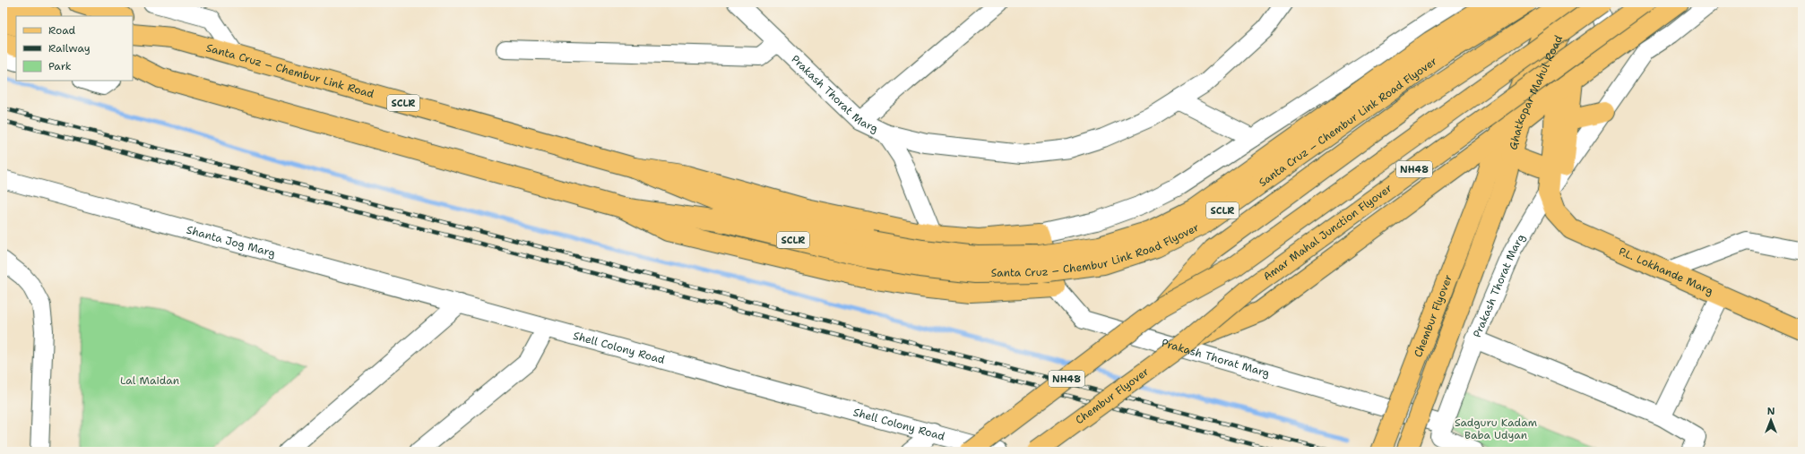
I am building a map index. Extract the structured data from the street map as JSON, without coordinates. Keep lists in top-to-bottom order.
{
  "streets": {
    "main road": [
      "Santa Cruz – Chembur Link Road",
      "Prakash Thorat Marg",
      "Ghatkopar Mahul Road",
      "SCLR",
      "Santa Cruz – Chembur Link Road Flyover",
      "NH48",
      "Amar Mahal Junction Flyover",
      "P.L. Lokhande Marg",
      "Chembur Flyover"
    ],
    "street": ["Shanta Jog Marg", "Shell Colony Road"]
  },
  "crossings": [
    ["Santa Cruz – Chembur Link Road", "Santa Cruz – Chembur Link Road Flyover"],
    ["Prakash Thorat Marg", "P.L. Lokhande Marg"],
    ["Ghatkopar Mahul Road", "Chembur Flyover"],
    ["SCLR", "Santa Cruz – Chembur Link Road Flyover"],
    ["Amar Mahal Junction Flyover", "Chembur Flyover"],
    ["Shanta Jog Marg", "Shell Colony Road"]
  ],
  "parks": ["Lal Maidan", "Sadguru Kadam Baba Udyan"],
  "legend": ["Road", "Railway", "Park"],
  "north": "top"
}
